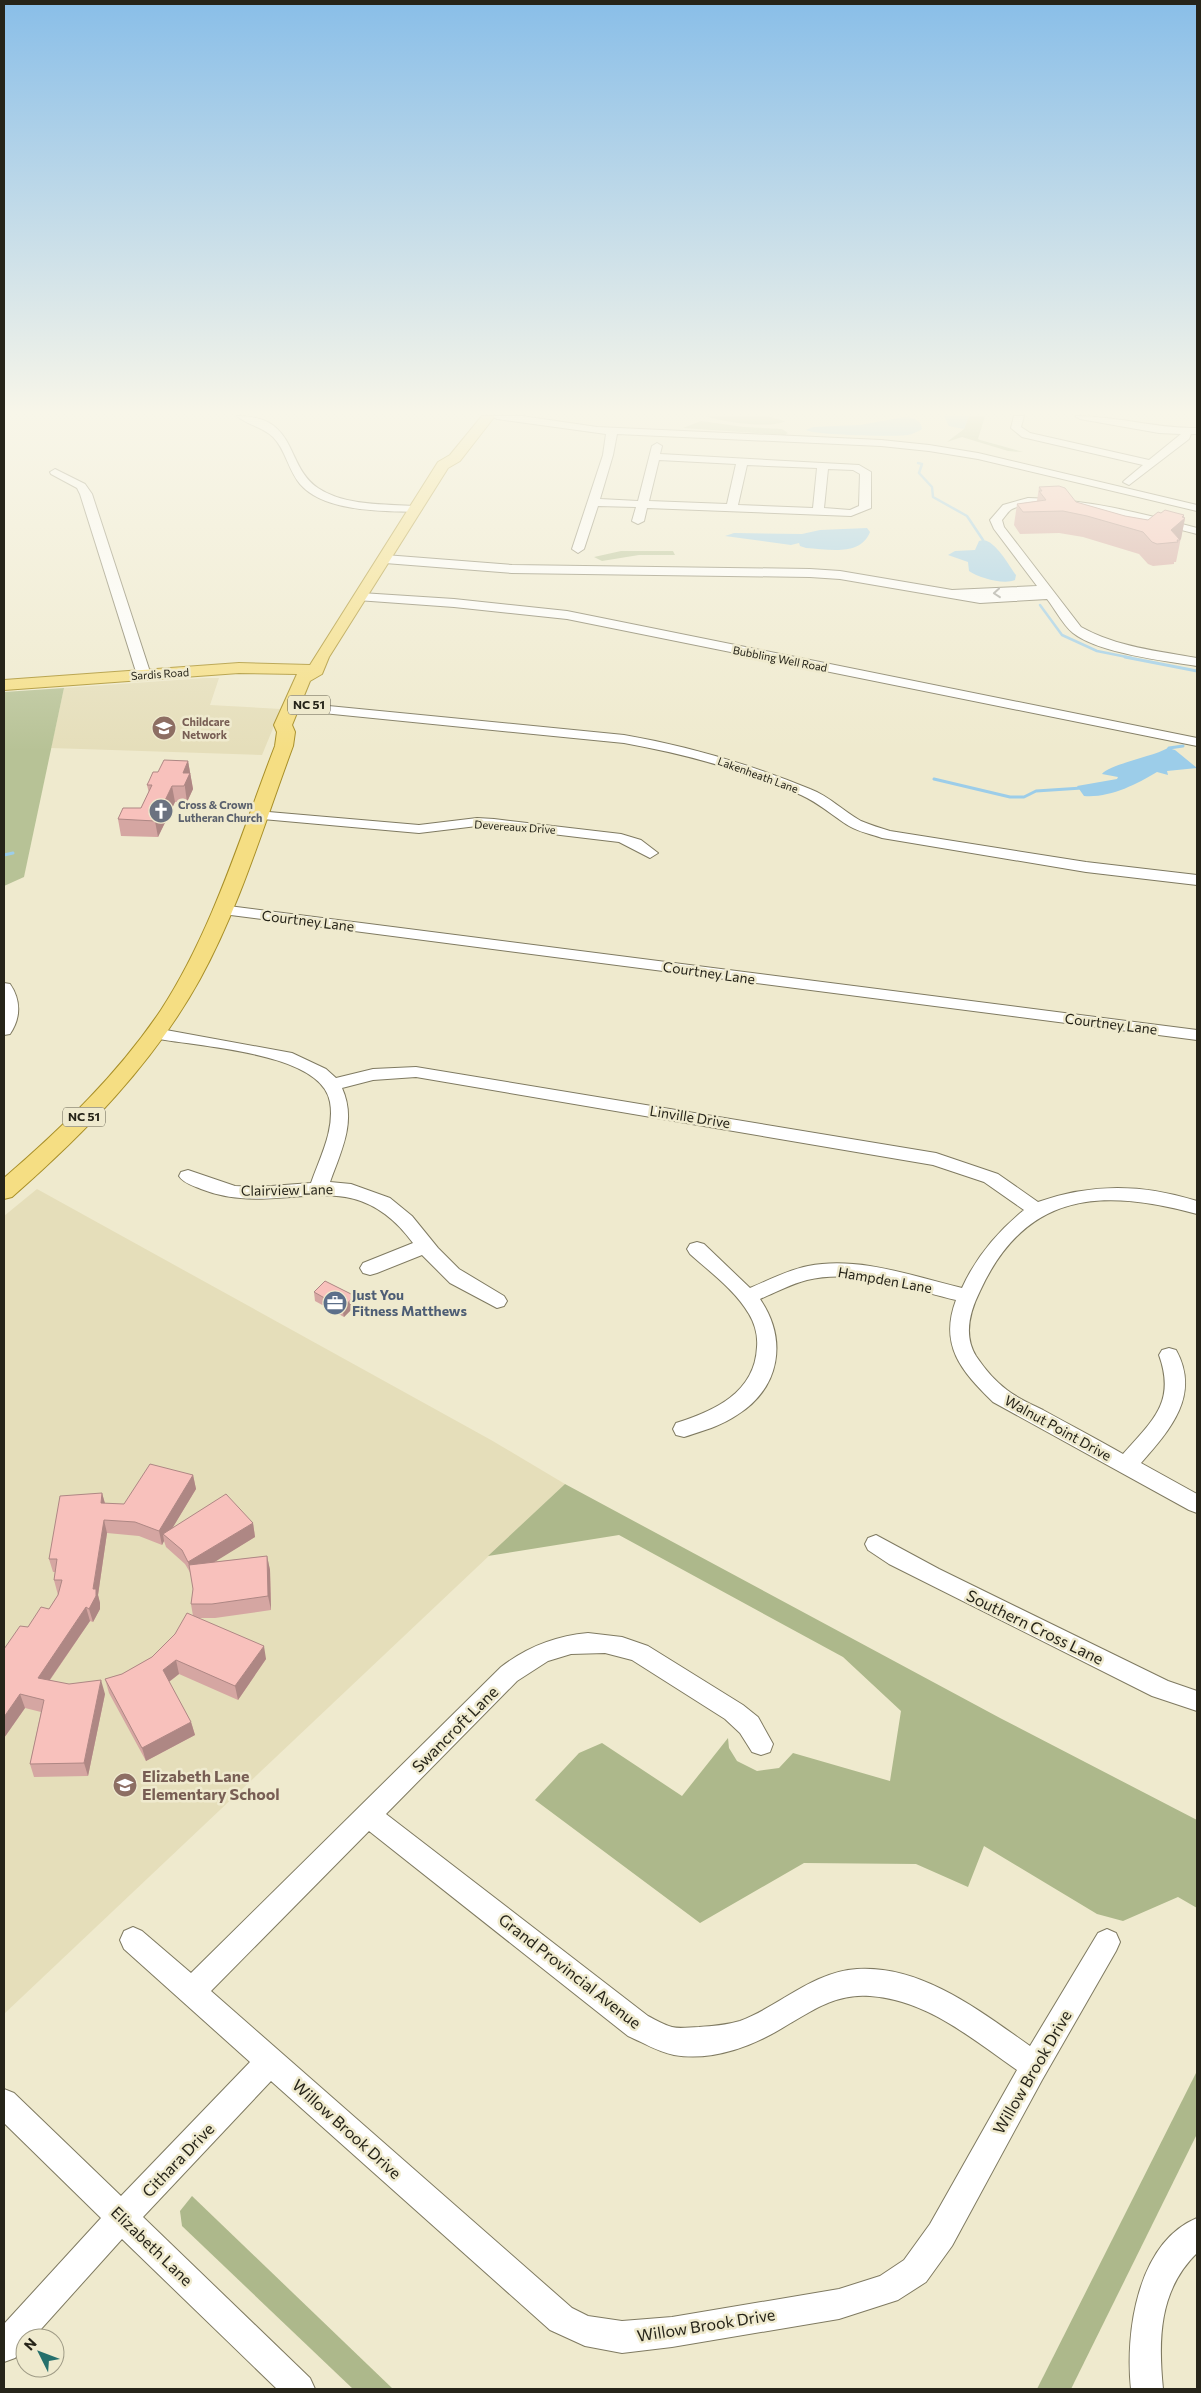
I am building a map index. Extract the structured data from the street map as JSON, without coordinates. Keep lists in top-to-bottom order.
{
  "streets": {
    "main road": ["Sardis Road", "NC 51"],
    "street": [
      "Bubbling Well Road",
      "Lakenheath Lane",
      "Devereaux Drive",
      "Courtney Lane",
      "Linville Drive",
      "Clairview Lane",
      "Hampden Lane",
      "Walnut Point Drive",
      "Southern Cross Lane",
      "Swancroft Lane",
      "Grand Provincial Avenue",
      "Willow Brook Drive",
      "Cithara Drive",
      "Elizabeth Lane"
    ]
  },
  "crossings": [
    ["Bubbling Well Road", "NC 51"],
    ["Sardis Road", "NC 51"],
    ["NC 51", "Lakenheath Lane"],
    ["NC 51", "Devereaux Drive"],
    ["NC 51", "Courtney Lane"],
    ["Linville Drive", "Walnut Point Drive"],
    ["Hampden Lane", "Walnut Point Drive"],
    ["Swancroft Lane", "Grand Provincial Avenue"],
    ["Swancroft Lane", "Willow Brook Drive"],
    ["Grand Provincial Avenue", "Willow Brook Drive"],
    ["Willow Brook Drive", "Cithara Drive"],
    ["Cithara Drive", "Elizabeth Lane"]
  ],
  "places": {
    "school or university": ["Childcare Network", "Elizabeth Lane Elementary School"],
    "church": ["Cross & Crown Lutheran Church"],
    "office": ["Just You Fitness Matthews"]
  },
  "north": "top left"
}
